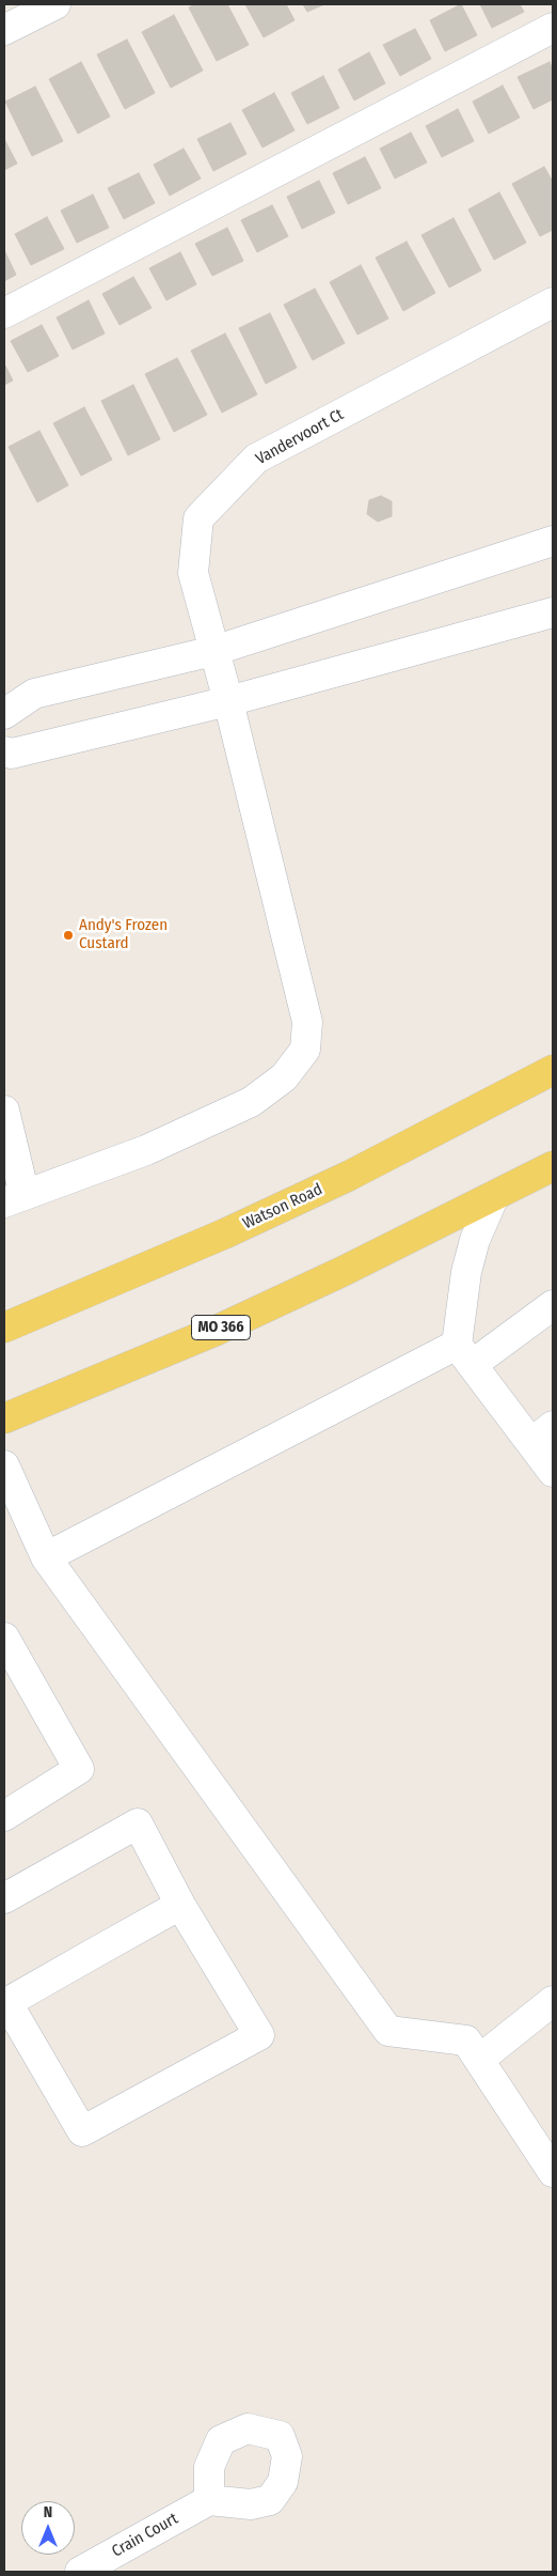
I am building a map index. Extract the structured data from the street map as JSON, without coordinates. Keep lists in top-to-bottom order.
{
  "streets": {
    "main road": ["Watson Road", "MO 366"],
    "street": ["Vandervoort Ct", "Crain Court"]
  },
  "places": ["Andy's Frozen Custard"],
  "north": "top"
}
